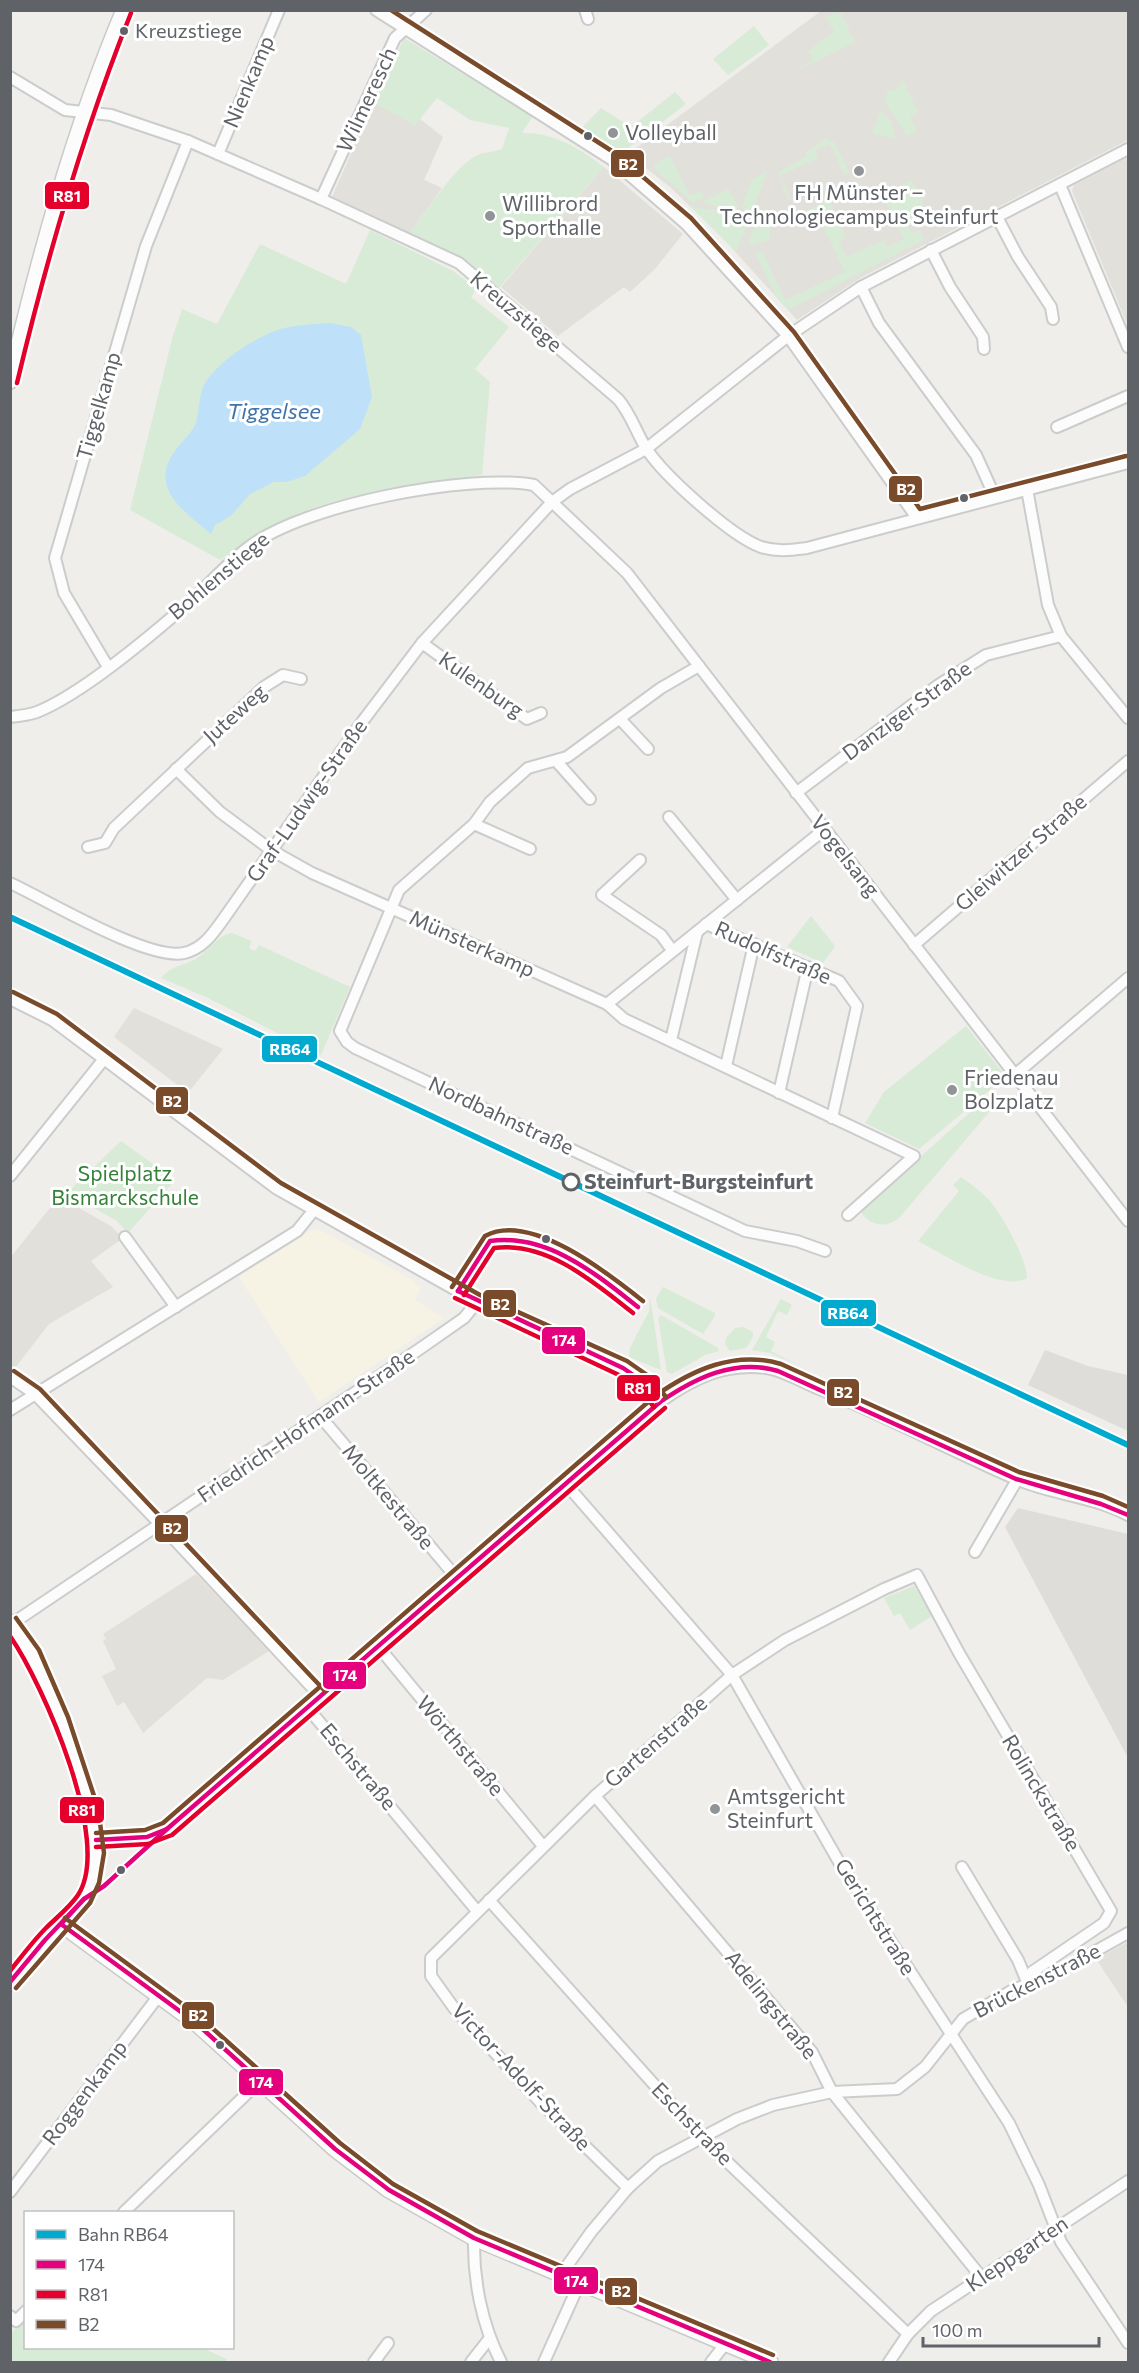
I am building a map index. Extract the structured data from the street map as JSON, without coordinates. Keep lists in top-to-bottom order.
{
  "streets": {
    "street": [
      "Nienkamp",
      "Wilmeresch",
      "Kreuzstiege",
      "Tiggelkamp",
      "Bohlenstiege",
      "Kulenburg",
      "Danziger Straße",
      "Juteweg",
      "Graf-Ludwig-Straße",
      "Gleiwitzer Straße",
      "Vogelsang",
      "Münsterkamp",
      "Rudolfstraße",
      "Nordbahnstraße",
      "Friedrich-Hofmann-Straße",
      "Moltkestraße",
      "Gartenstraße",
      "Wörthstraße",
      "Eschstraße",
      "Rolinckstraße",
      "Gerichtstraße",
      "Brückenstraße",
      "Adelingstraße",
      "Victor-Adolf-Straße",
      "Roggenkamp",
      "Kleppgarten"
    ]
  },
  "crossings": [
    ["Nienkamp", "Kreuzstiege"],
    ["Wilmeresch", "Kreuzstiege"],
    ["Kreuzstiege", "Tiggelkamp"],
    ["Kreuzstiege", "Graf-Ludwig-Straße"],
    ["Tiggelkamp", "Bohlenstiege"],
    ["Bohlenstiege", "Graf-Ludwig-Straße"],
    ["Bohlenstiege", "Vogelsang"],
    ["Kulenburg", "Graf-Ludwig-Straße"],
    ["Danziger Straße", "Vogelsang"],
    ["Graf-Ludwig-Straße", "Vogelsang"],
    ["Graf-Ludwig-Straße", "Münsterkamp"],
    ["Gleiwitzer Straße", "Vogelsang"],
    ["Münsterkamp", "Rudolfstraße"],
    ["Münsterkamp", "Nordbahnstraße"],
    ["Friedrich-Hofmann-Straße", "Moltkestraße"],
    ["Gartenstraße", "Wörthstraße"],
    ["Gartenstraße", "Eschstraße"],
    ["Gartenstraße", "Rolinckstraße"],
    ["Gartenstraße", "Gerichtstraße"],
    ["Gartenstraße", "Adelingstraße"],
    ["Gartenstraße", "Victor-Adolf-Straße"],
    ["Eschstraße", "Brückenstraße"],
    ["Eschstraße", "Kleppgarten"],
    ["Rolinckstraße", "Brückenstraße"],
    ["Gerichtstraße", "Brückenstraße"],
    ["Gerichtstraße", "Kleppgarten"],
    ["Brückenstraße", "Adelingstraße"],
    ["Brückenstraße", "Victor-Adolf-Straße"],
    ["Adelingstraße", "Kleppgarten"]
  ],
  "water": ["Tiggelsee"],
  "parks": ["Spielplatz Bismarckschule"],
  "places": [
    "Kreuzstiege",
    "Volleyball",
    "FH Münster – Technologiecampus Steinfurt",
    "Willibrord Sporthalle",
    "Friedenau Bolzplatz",
    "Steinfurt-Burgsteinfurt",
    "Amtsgericht Steinfurt"
  ],
  "lines": [
    "transit line B2",
    "transit line R81",
    "rail line RB64",
    "transit line 174"
  ],
  "legend": [
    "Bahn RB64",
    "174",
    "R81",
    "B2"
  ],
  "scale_bar": "100 m"
}
